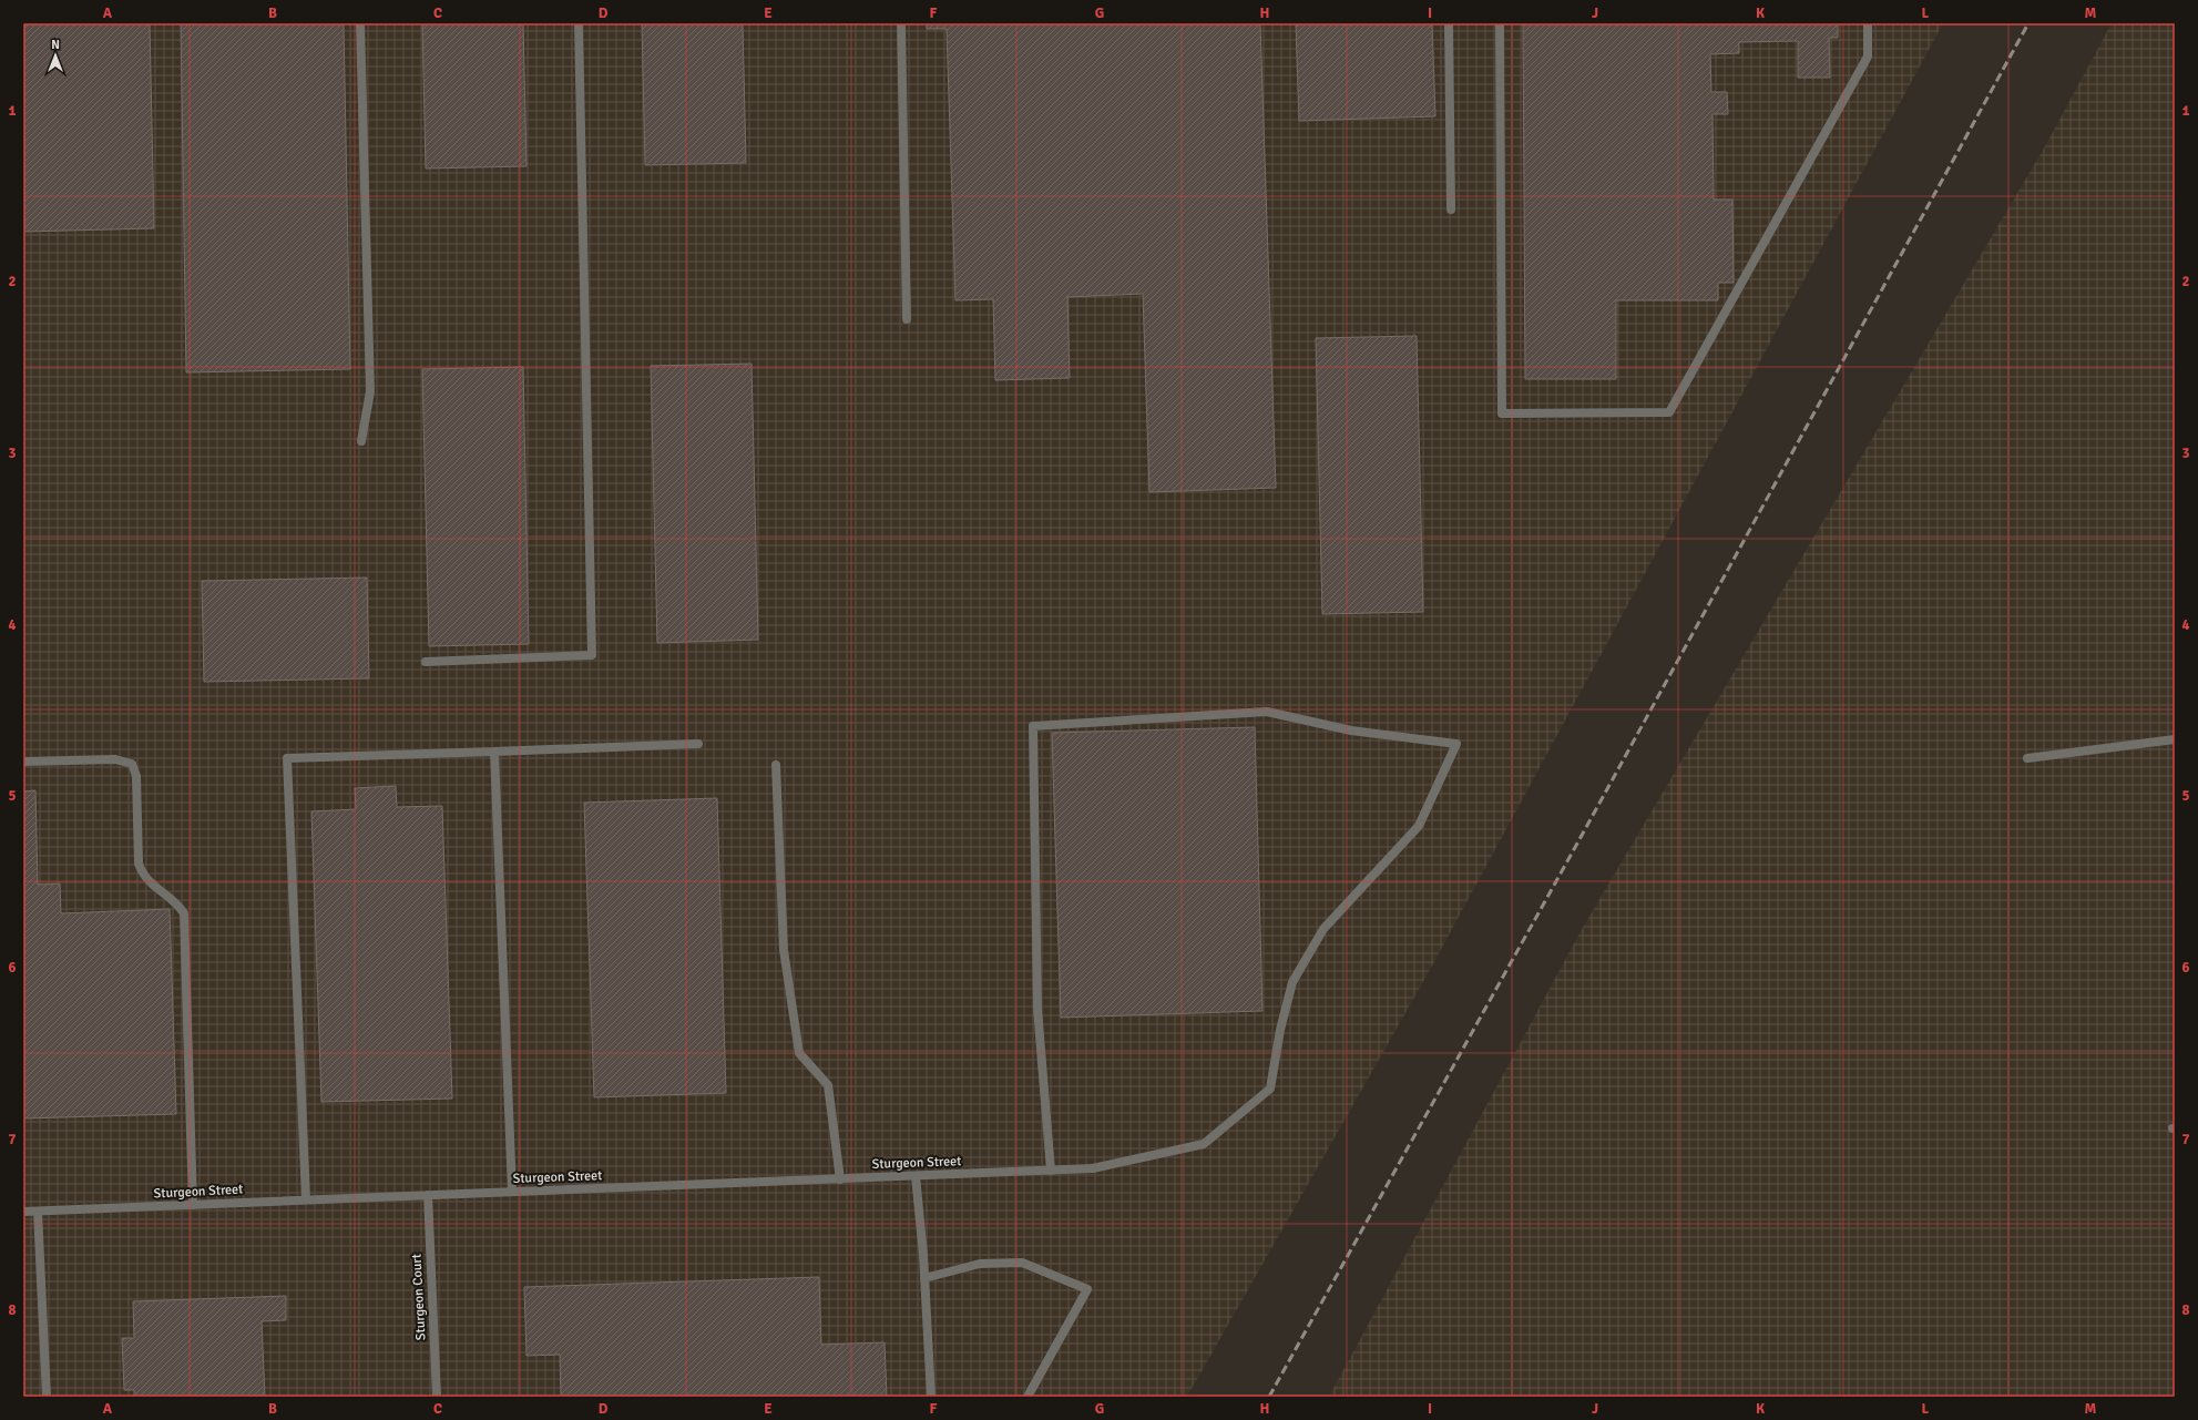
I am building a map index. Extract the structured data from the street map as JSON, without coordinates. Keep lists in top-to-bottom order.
{
  "streets": {
    "street": ["Sturgeon Street", "Sturgeon Court"]
  },
  "crossings": [
    ["Sturgeon Street", "Sturgeon Court"]
  ],
  "north": "top",
  "grid": {
    "columns": [
      "A",
      "B",
      "C",
      "D",
      "E",
      "F",
      "G",
      "H",
      "I",
      "J",
      "K",
      "L",
      "M"
    ],
    "rows": [
      "1",
      "2",
      "3",
      "4",
      "5",
      "6",
      "7",
      "8"
    ]
  }
}
